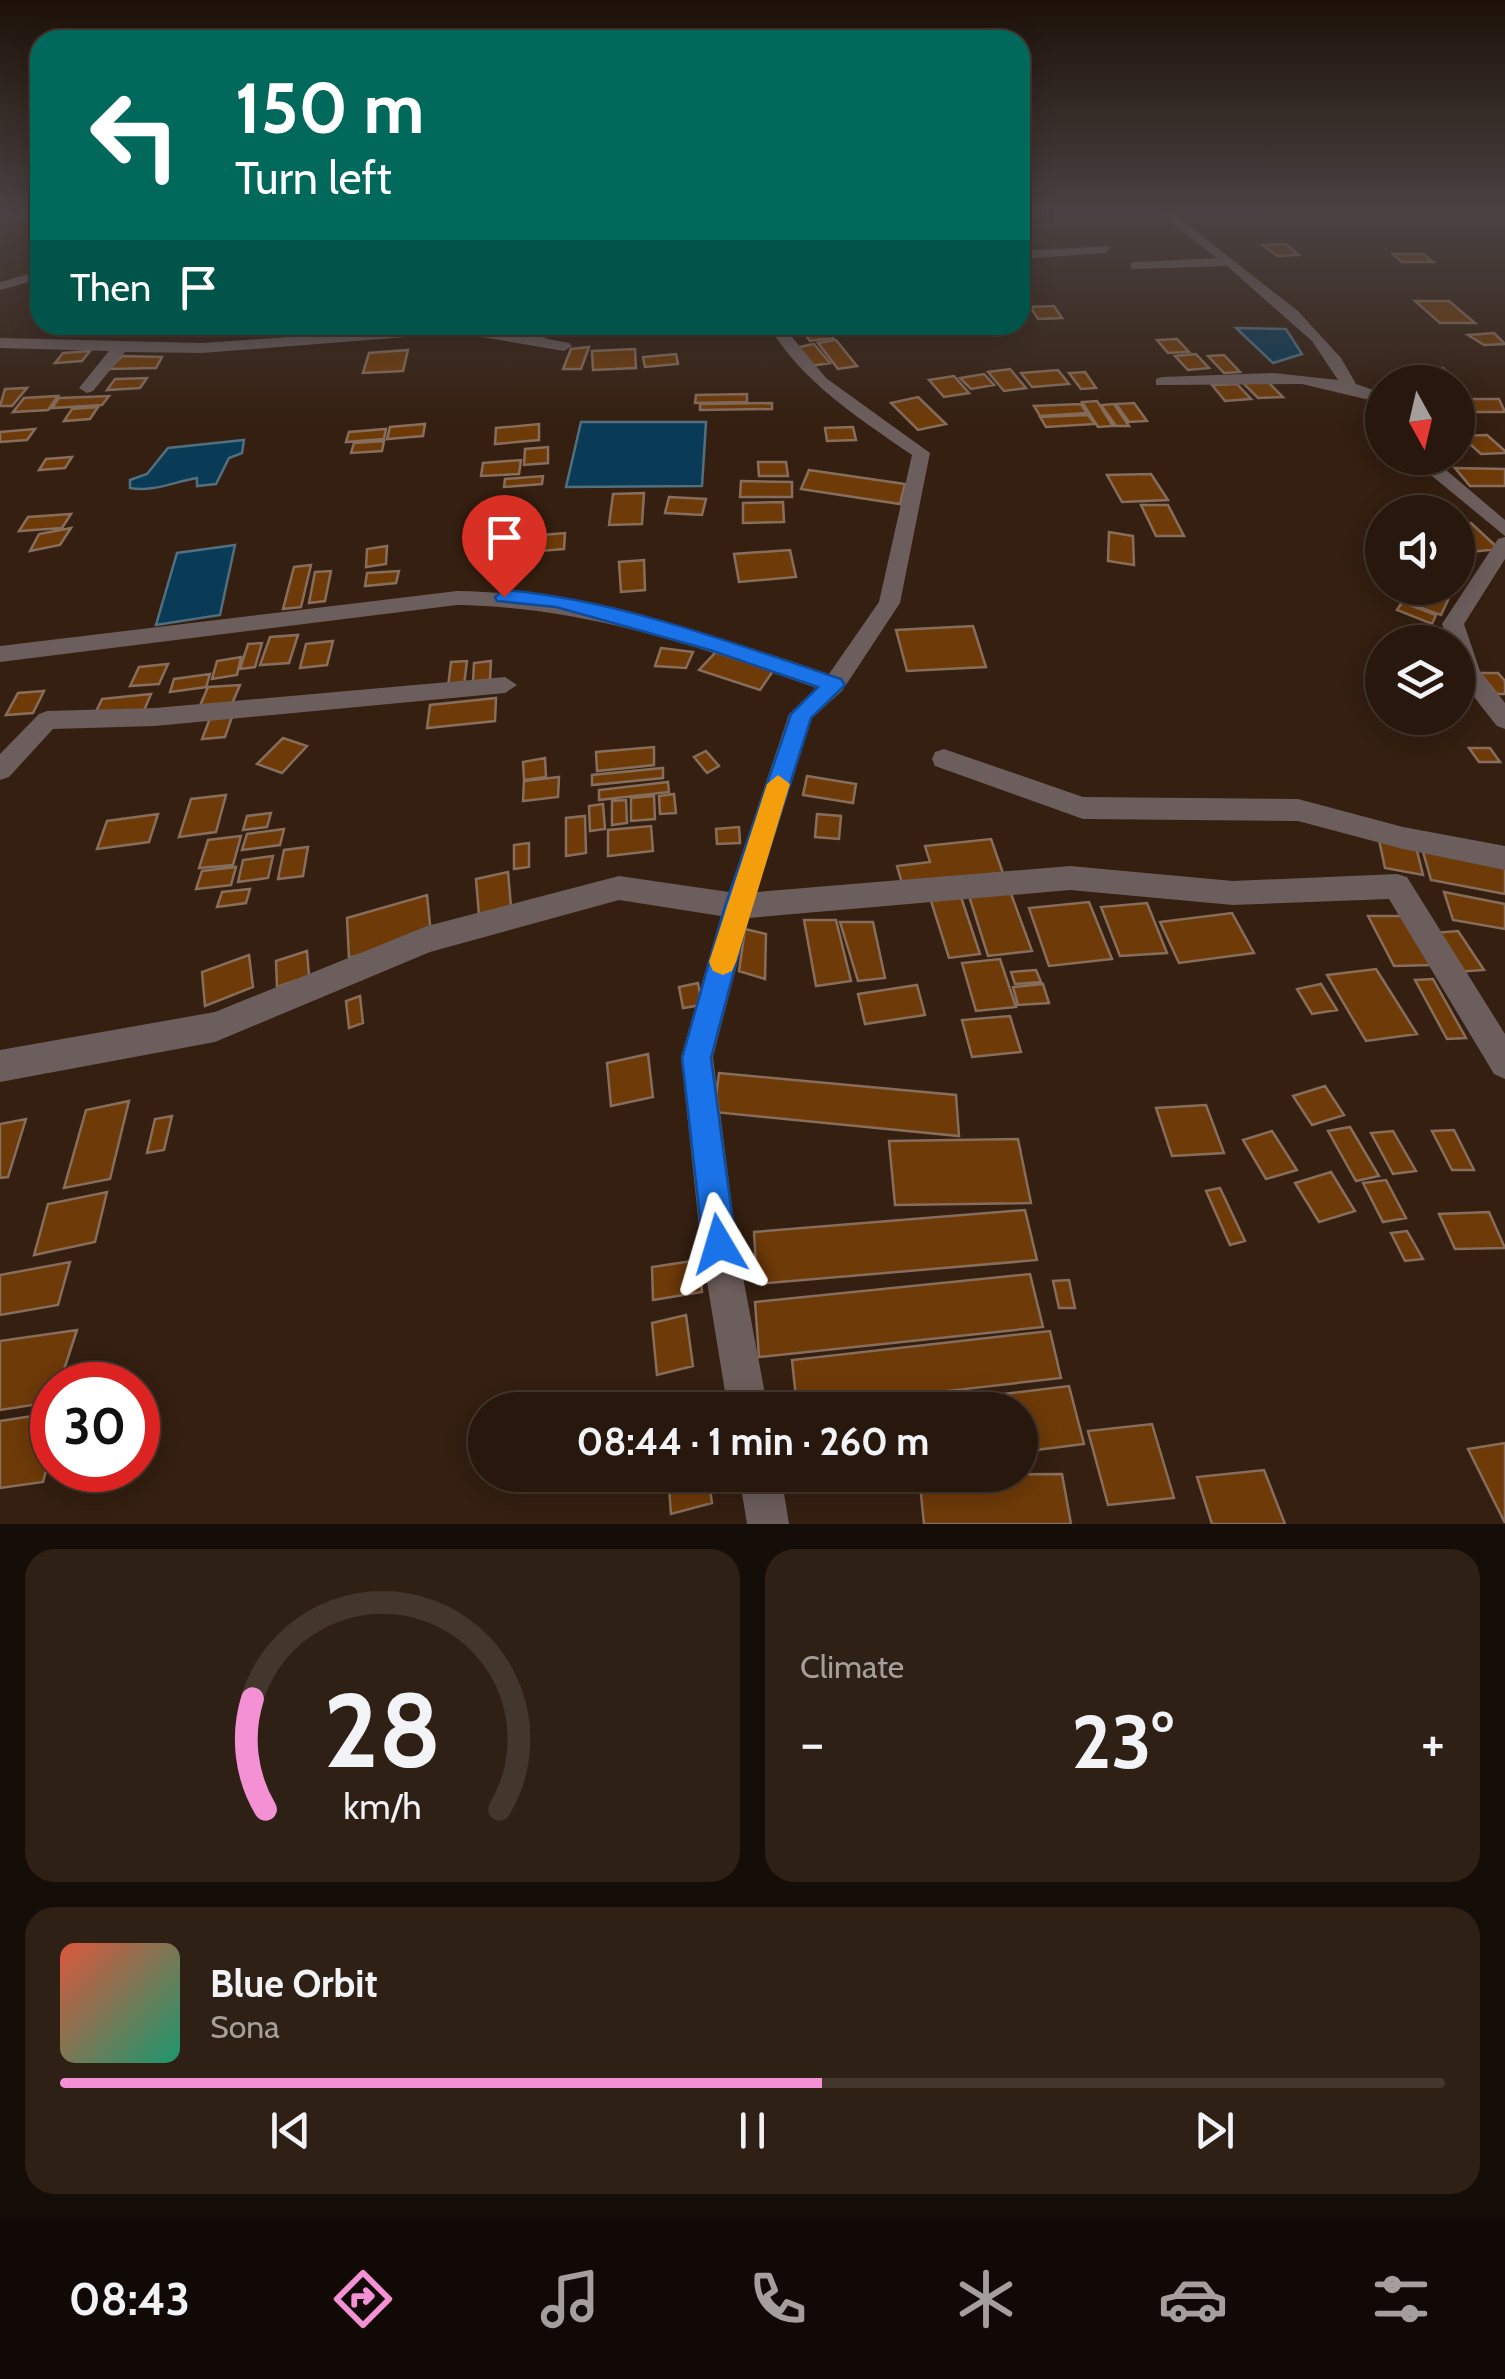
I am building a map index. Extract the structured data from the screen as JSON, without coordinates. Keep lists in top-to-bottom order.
{
  "north": "bottom",
  "page": {
    "turn": ["150 m", "Turn left"],
    "then": "Then",
    "limit": "30",
    "trip": "08:44 · 1 min · 260 m",
    "tile": "Climate",
    "heat": ["−", "23°", "+"],
    "song": ["Blue Orbit", "Sona"],
    "tabs": "08:43",
    "gauge": ["28", "km/h"]
  }
}
